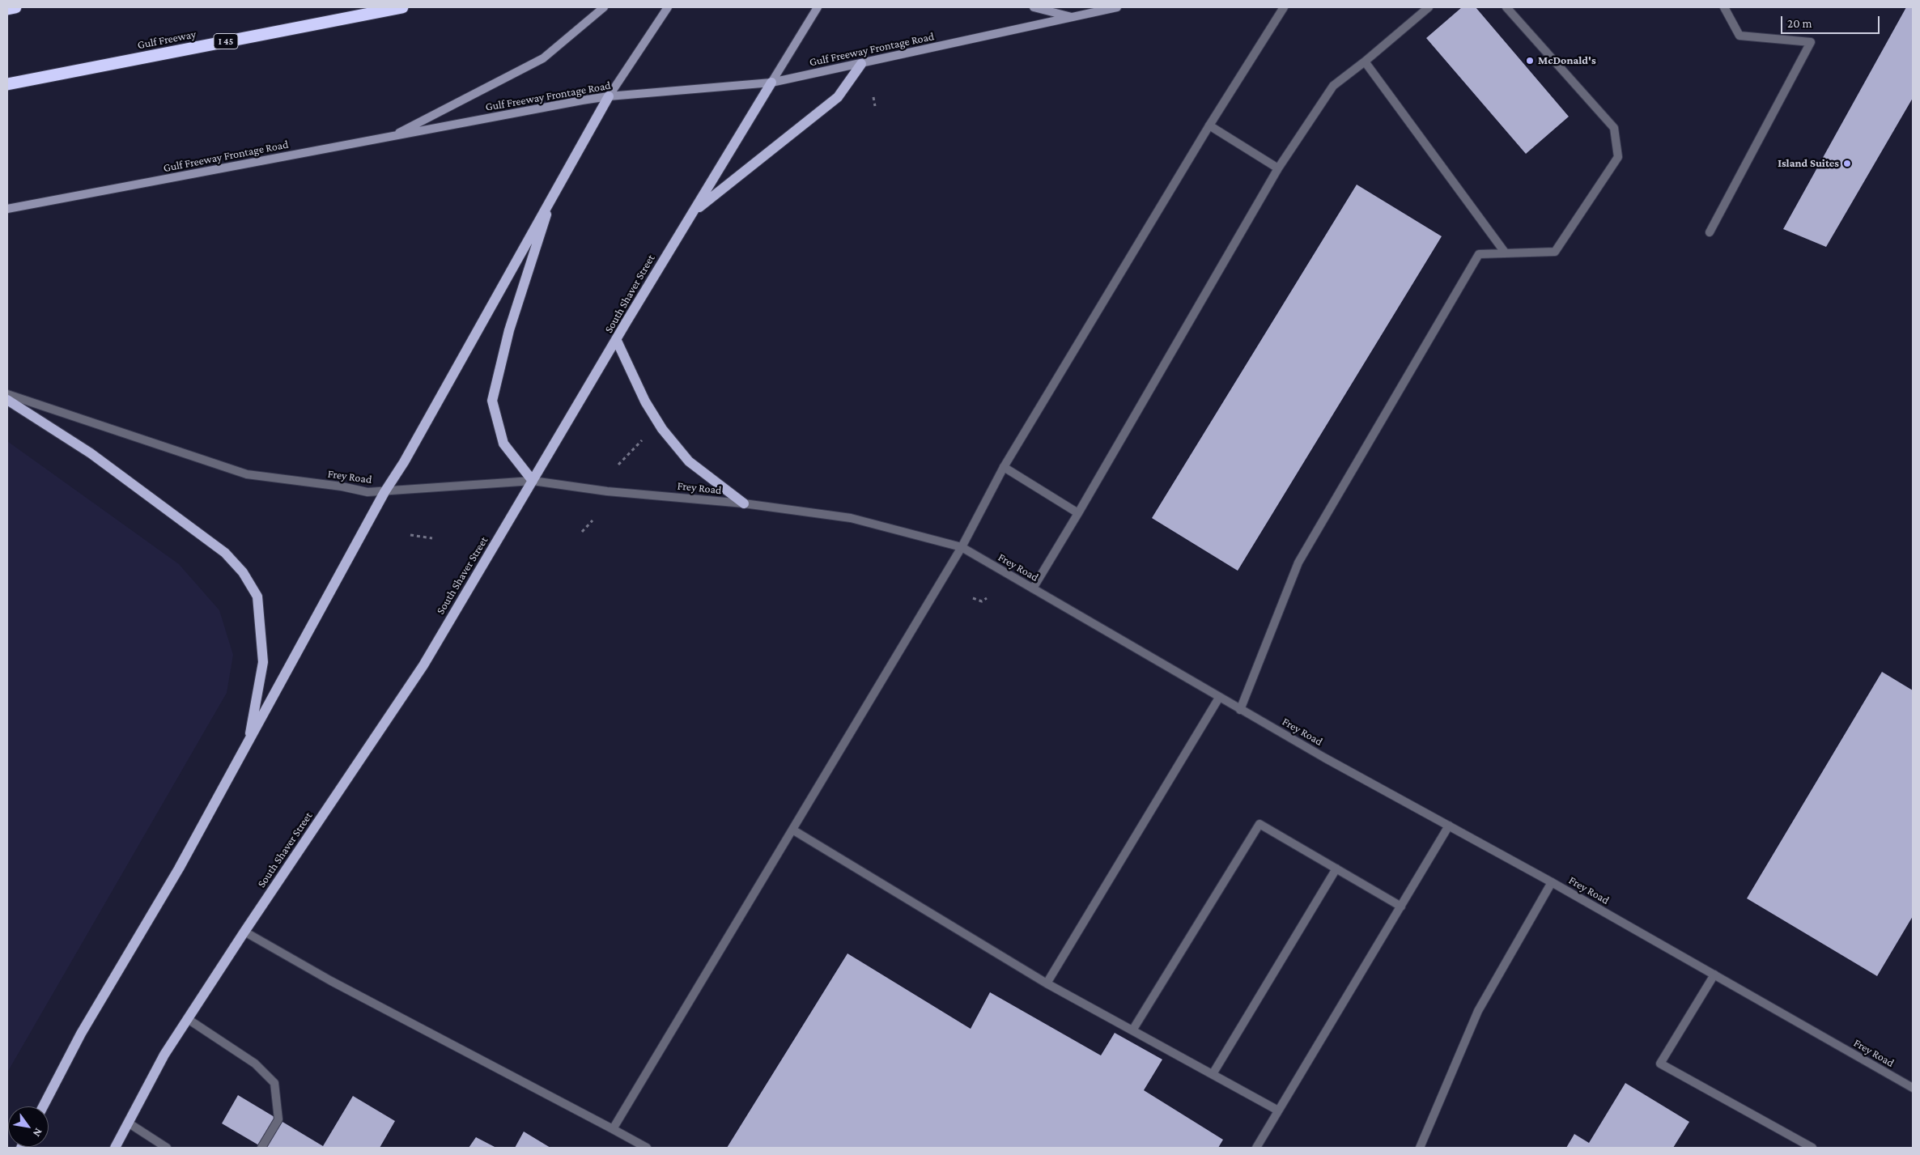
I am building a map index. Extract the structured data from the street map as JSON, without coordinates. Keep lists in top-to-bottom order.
{
  "streets": {
    "highway": ["Gulf Freeway", "I 45"],
    "main road": ["Gulf Freeway Frontage Road", "South Shaver Street"],
    "street": ["Frey Road"]
  },
  "crossings": [
    ["Gulf Freeway Frontage Road", "South Shaver Street"],
    ["South Shaver Street", "Frey Road"]
  ],
  "places": ["McDonald's", "Island Suites"],
  "scale_bar": "20 m",
  "north": "bottom right"
}
